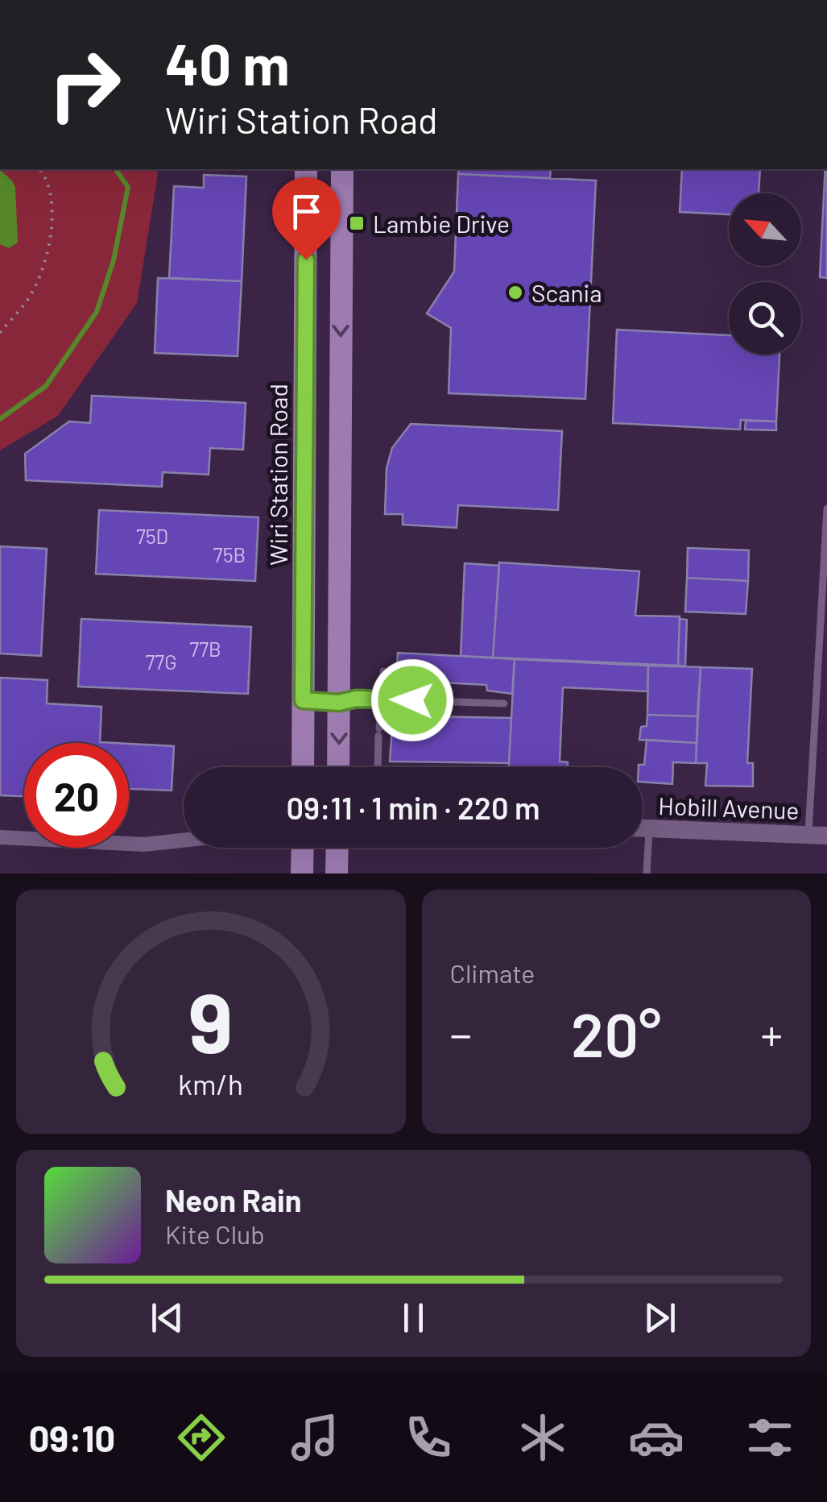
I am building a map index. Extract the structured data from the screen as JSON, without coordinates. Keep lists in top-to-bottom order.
{
  "streets": {
    "main road": ["Wiri Station Road"],
    "street": ["Hobill Avenue"]
  },
  "places": {
    "transit": ["Lambie Drive"],
    "other": ["Scania"]
  },
  "house_numbers": [
    "75D",
    "75B",
    "77B",
    "77G"
  ],
  "north": "top left",
  "page": {
    "turn": ["40 m", "Wiri Station Road"],
    "limit": "20",
    "trip": "09:11 · 1 min · 220 m",
    "tile": "Climate",
    "heat": ["−", "20°", "+"],
    "song": ["Neon Rain", "Kite Club"],
    "tabs": "09:10",
    "gauge": ["9", "km/h"]
  }
}
